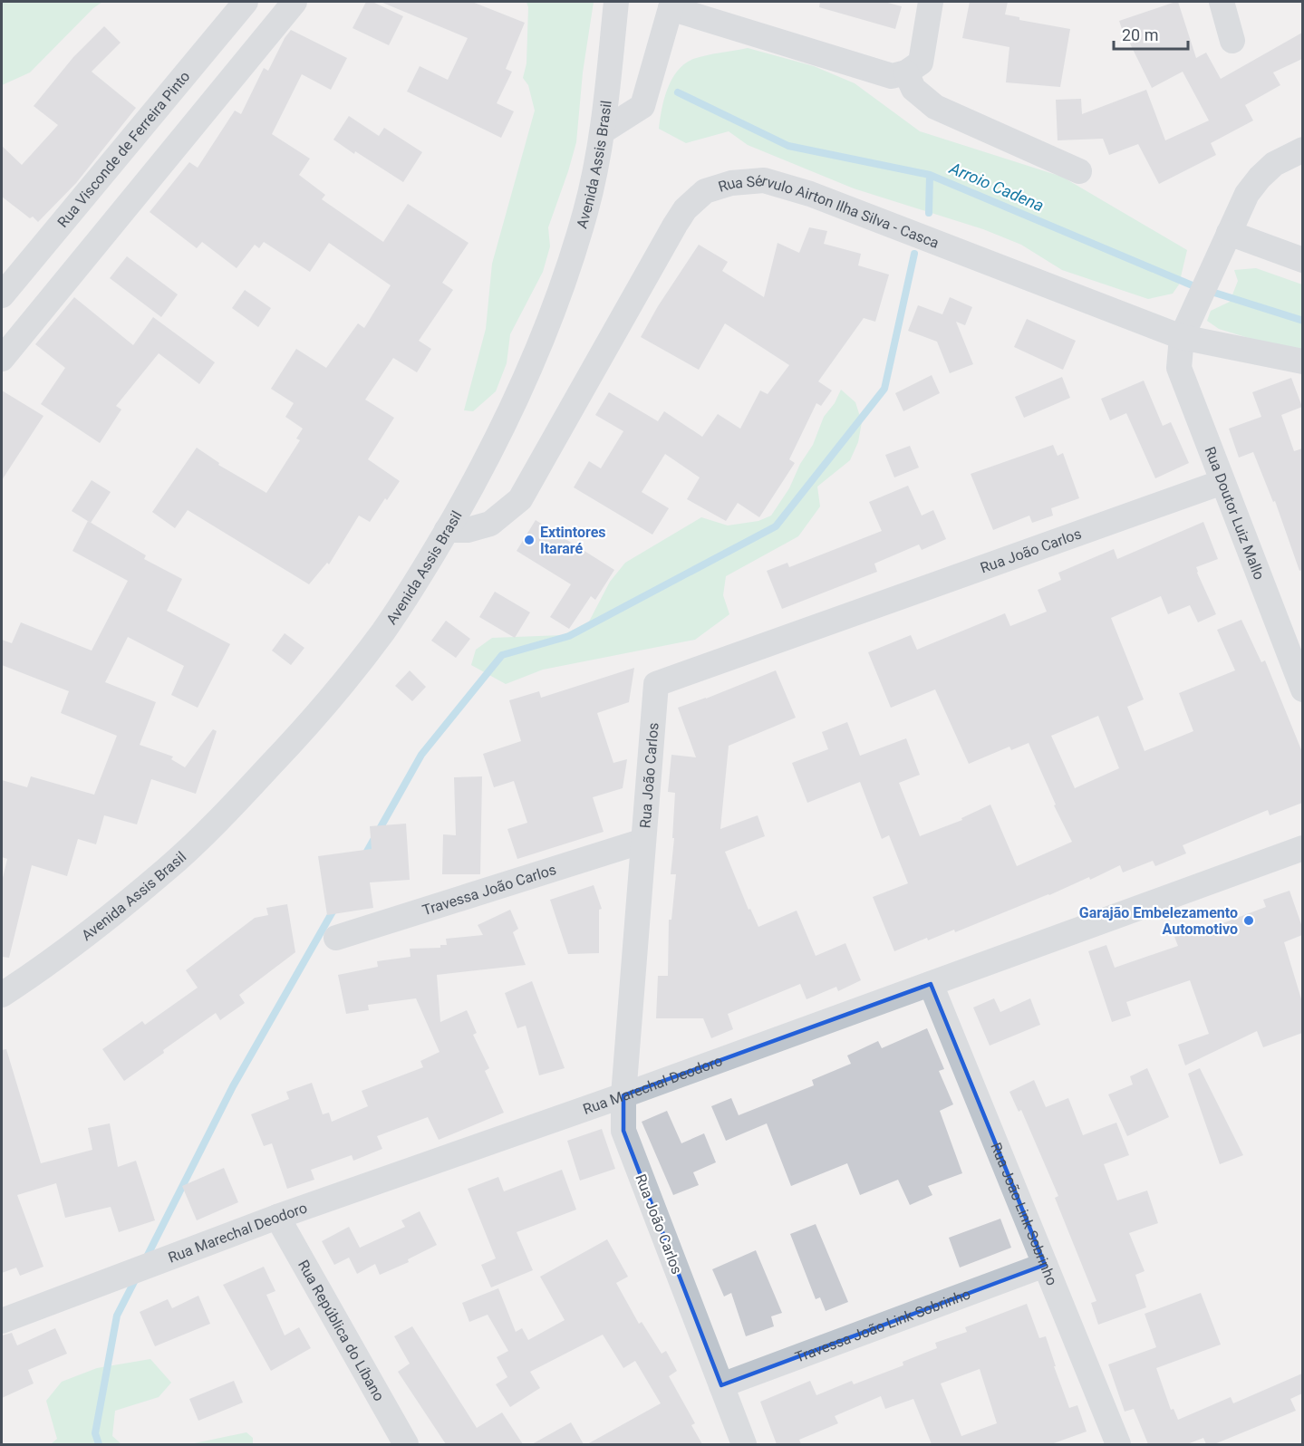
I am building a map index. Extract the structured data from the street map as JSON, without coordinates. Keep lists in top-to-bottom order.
{
  "streets": {
    "street": [
      "Rua Visconde de Ferreira Pinto",
      "Avenida Assis Brasil",
      "Rua Sérvulo Airton Ilha Silva - Casca",
      "Rua Doutor Luiz Mallo",
      "Rua João Carlos",
      "Travessa João Carlos",
      "Rua Marechal Deodoro",
      "Rua João Link Sobrinho",
      "Travessa João Link Sobrinho",
      "Rua República do Líbano"
    ]
  },
  "crossings": [
    ["Avenida Assis Brasil", "Rua Sérvulo Airton Ilha Silva - Casca"],
    ["Rua Sérvulo Airton Ilha Silva - Casca", "Rua Doutor Luiz Mallo"],
    ["Rua Doutor Luiz Mallo", "Rua João Carlos"],
    ["Rua João Carlos", "Travessa João Carlos"],
    ["Rua João Carlos", "Rua Marechal Deodoro"],
    ["Rua João Carlos", "Travessa João Link Sobrinho"],
    ["Rua Marechal Deodoro", "Rua João Link Sobrinho"],
    ["Rua Marechal Deodoro", "Rua República do Líbano"],
    ["Rua João Link Sobrinho", "Travessa João Link Sobrinho"]
  ],
  "water": ["Arroio Cadena"],
  "places": ["Extintores Itararé", "Garajão Embelezamento Automotivo"],
  "scale_bar": "20 m"
}
